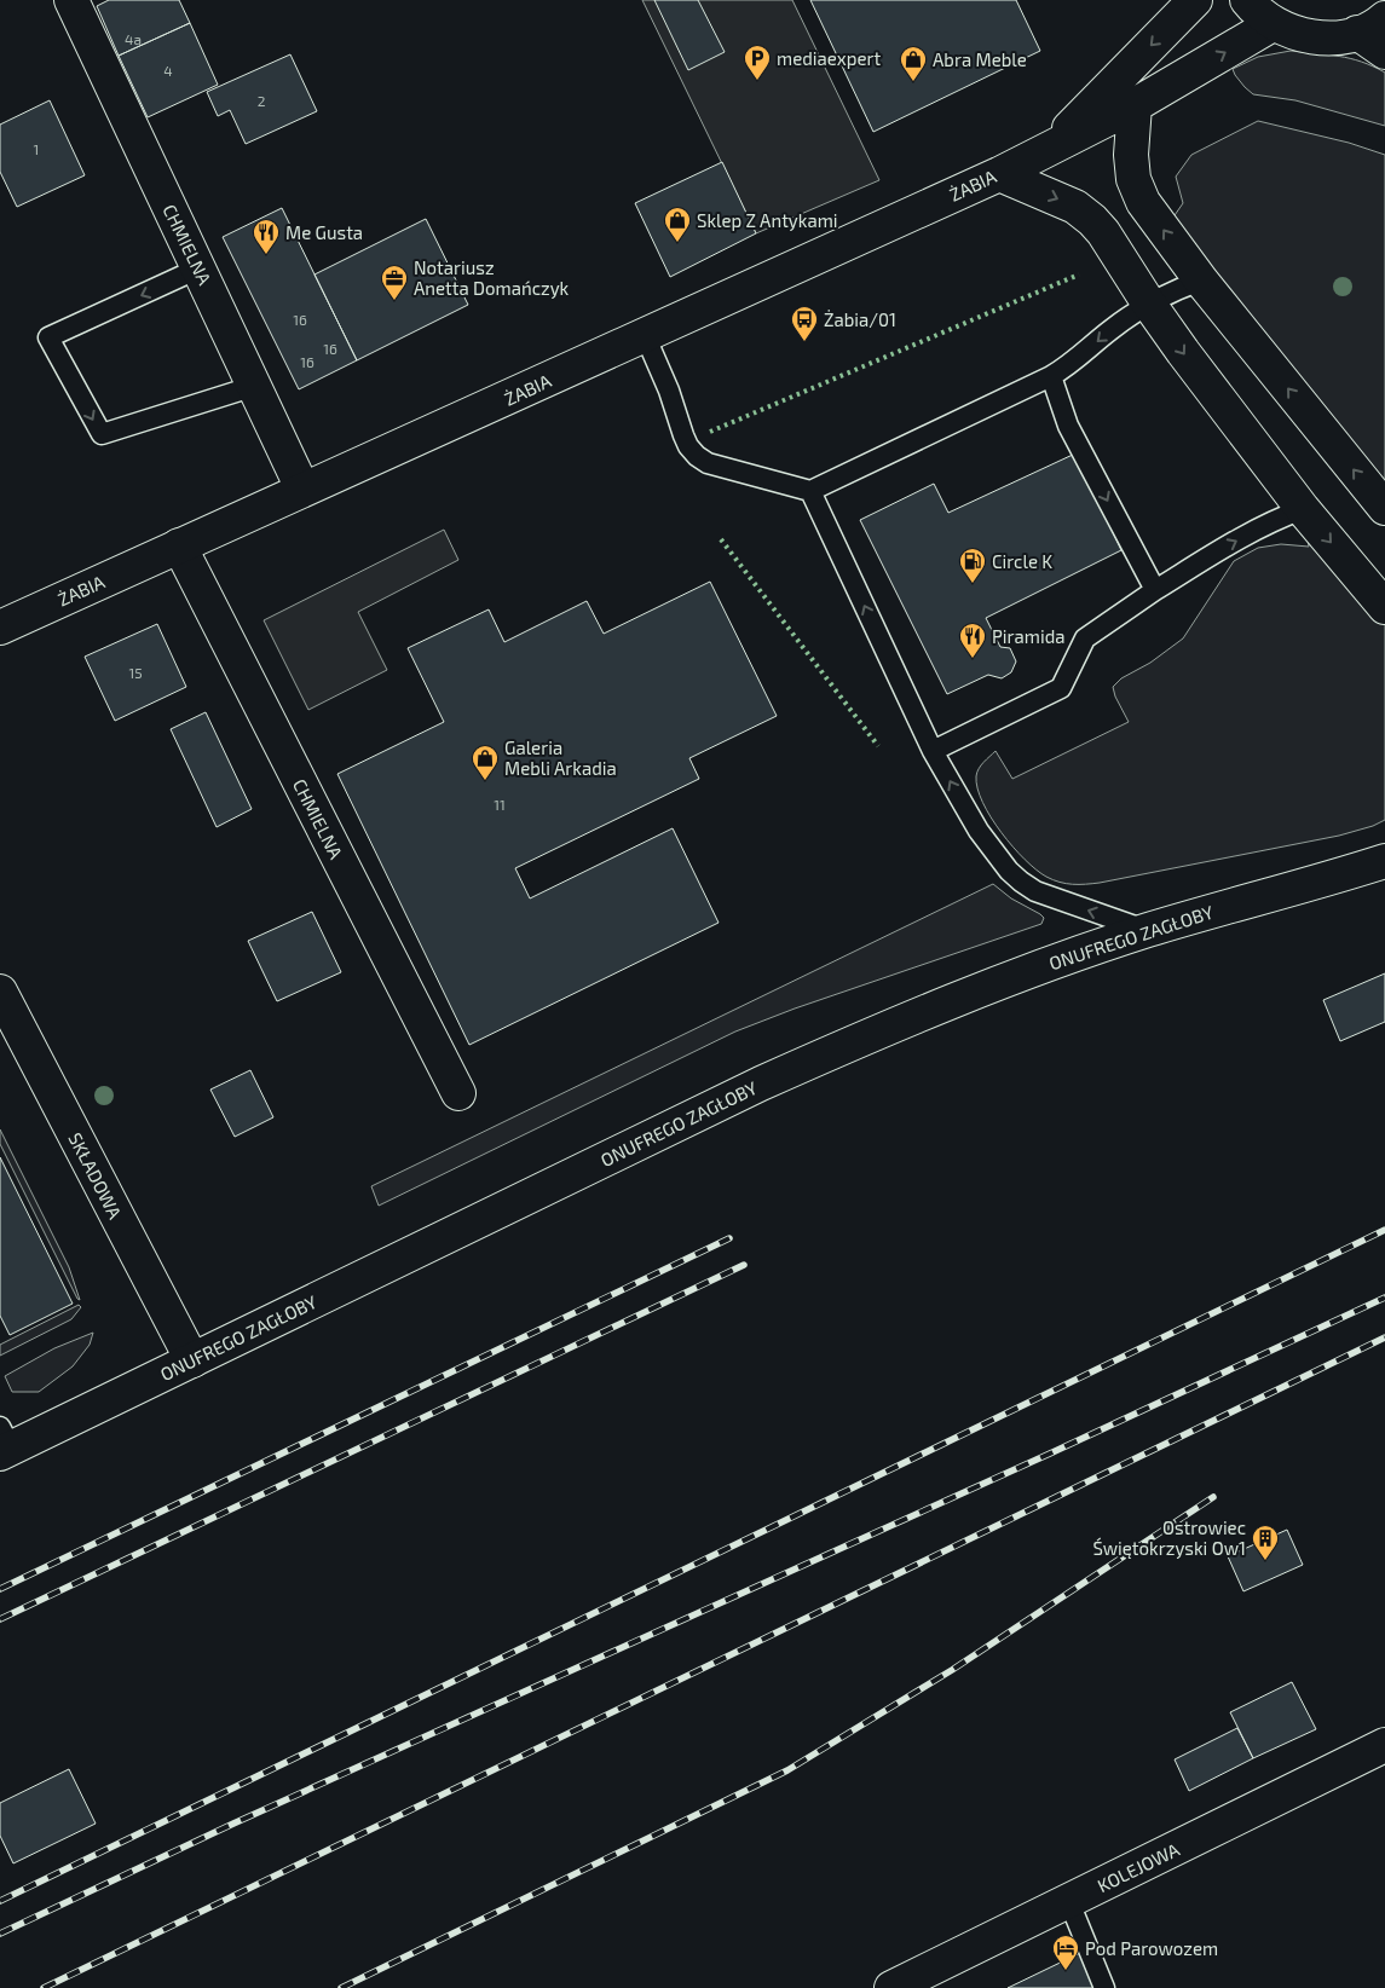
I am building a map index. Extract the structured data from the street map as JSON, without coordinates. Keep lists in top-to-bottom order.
{
  "streets": {
    "street": [
      "ŻABIA",
      "CHMIELNA",
      "ONUFREGO ZAGŁOBY",
      "SKŁADOWA",
      "KOLEJOWA"
    ]
  },
  "crossings": [
    ["ŻABIA", "CHMIELNA"],
    ["ONUFREGO ZAGŁOBY", "SKŁADOWA"]
  ],
  "places": {
    "parking": ["mediaexpert"],
    "shop": ["Abra Meble", "Sklep Z Antykami", "Galeria Mebli Arkadia"],
    "restaurant": ["Me Gusta", "Piramida"],
    "office": ["Notariusz Anetta Domańczyk"],
    "bus stop": ["Żabia/01"],
    "fuel station": ["Circle K"],
    "building": ["Ostrowiec Świętokrzyski Ow1"],
    "hotel": ["Pod Parowozem"]
  },
  "house_numbers": [
    "4a",
    "4",
    "2",
    "1",
    "16",
    "16",
    "16",
    "15",
    "11"
  ]
}
